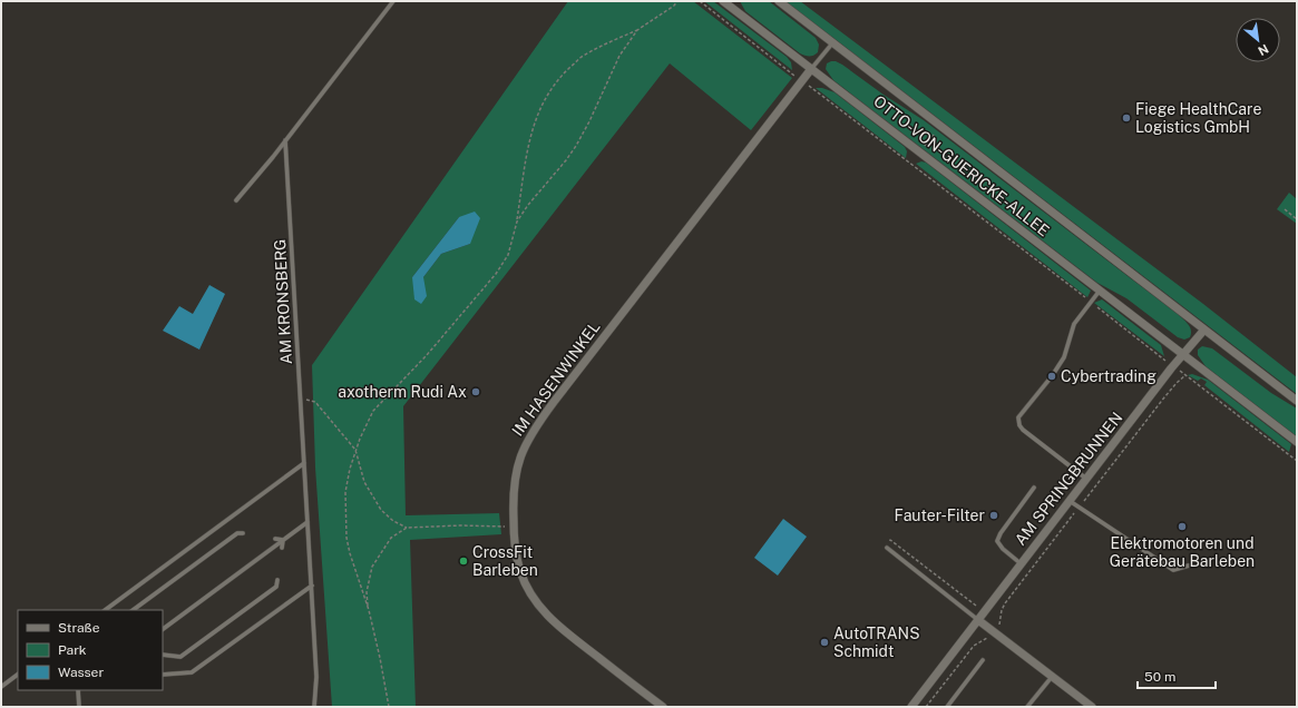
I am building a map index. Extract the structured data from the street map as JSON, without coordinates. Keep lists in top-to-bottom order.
{
  "streets": {
    "street": ["OTTO-VON-GUERICKE-ALLEE", "IM HASENWINKEL", "AM SPRINGBRUNNEN"],
    "lane": ["AM KRONSBERG"]
  },
  "crossings": [
    ["OTTO-VON-GUERICKE-ALLEE", "IM HASENWINKEL"],
    ["OTTO-VON-GUERICKE-ALLEE", "AM SPRINGBRUNNEN"]
  ],
  "places": [
    "Fiege HealthCare Logistics GmbH",
    "Cybertrading",
    "axotherm Rudi Ax",
    "Fauter-Filter",
    "Elektromotoren und Gerätebau Barleben",
    "CrossFit Barleben",
    "AutoTRANS Schmidt"
  ],
  "legend": ["Straße", "Park", "Wasser"],
  "scale_bar": "50 m",
  "north": "bottom right"
}
